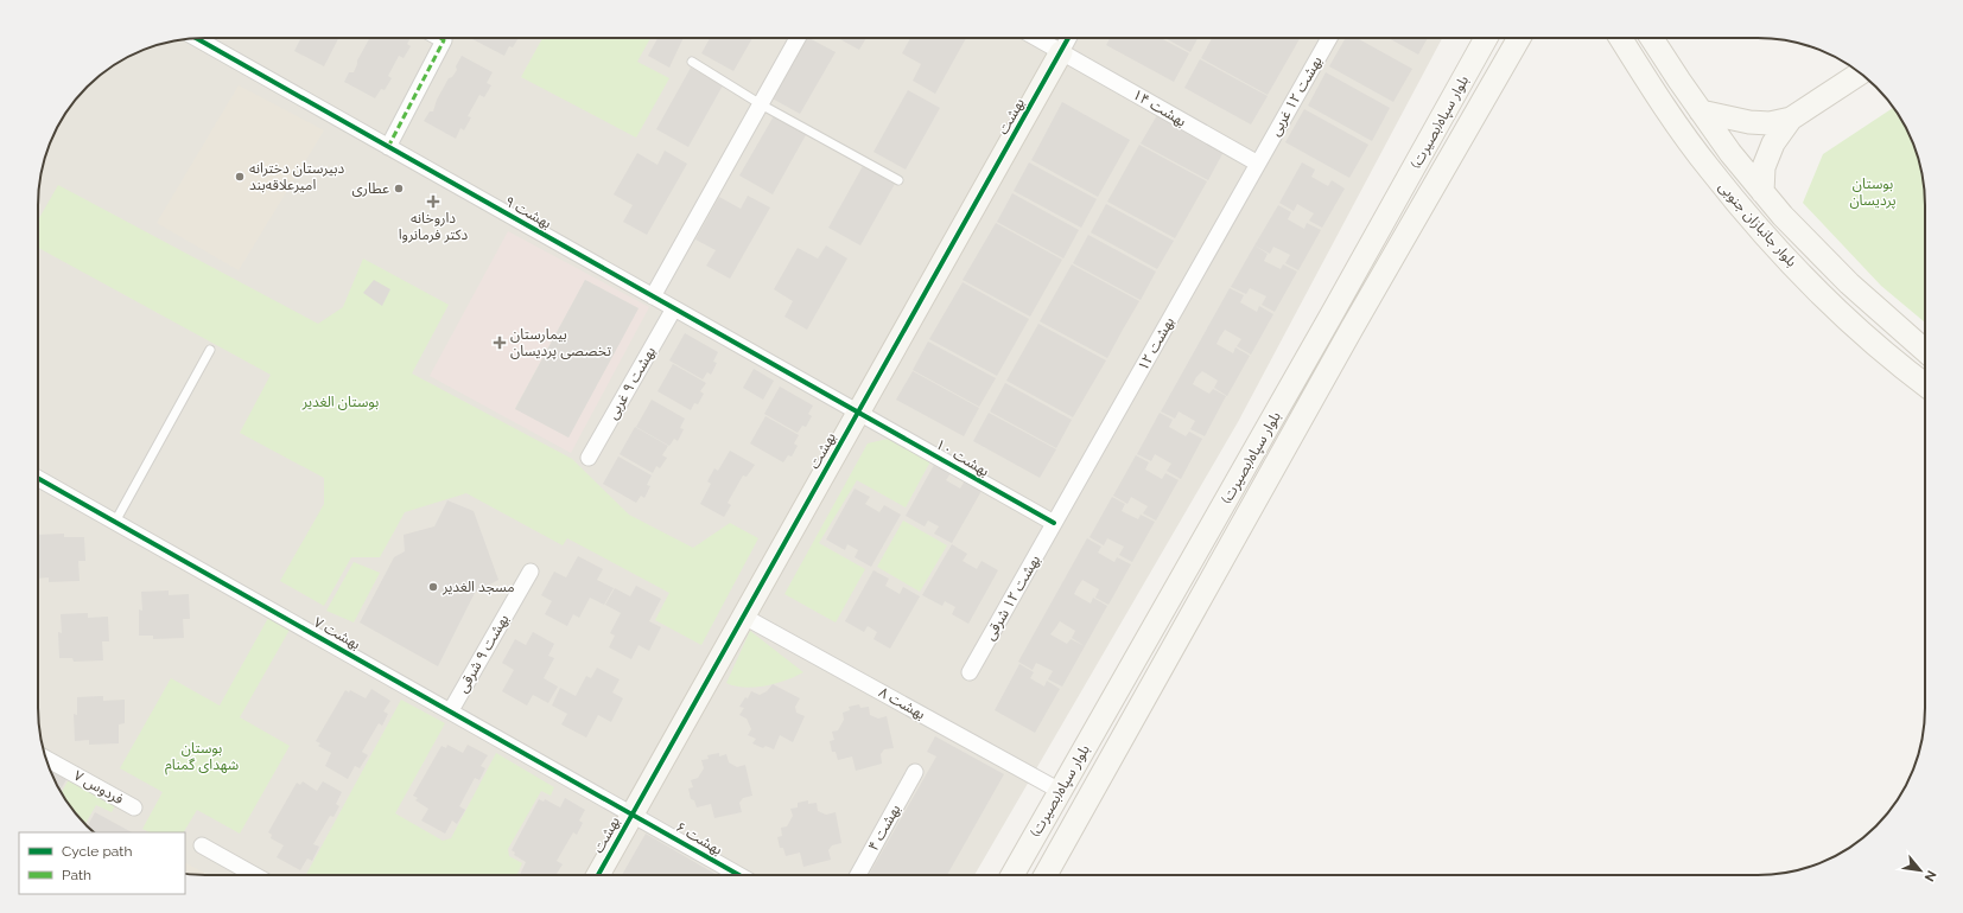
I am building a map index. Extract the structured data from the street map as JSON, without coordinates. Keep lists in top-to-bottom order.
{
  "streets": {
    "main road": ["بهشت", "بلوار سپاه(بصیرت)", "بلوار جانبازان جنوبی"],
    "street": [
      "بهشت ۱۲ غربی",
      "بهشت ۱۴",
      "بهشت ۹",
      "بهشت ۱۲",
      "بهشت ۹ غربی",
      "بهشت ۱۰",
      "بهشت ۱۲ شرقی",
      "بهشت ۷",
      "بهشت ۹ شرقی",
      "بهشت ۸",
      "فردوس ۷",
      "بهشت ۴",
      "بهشت ۶"
    ]
  },
  "crossings": [
    ["بهشت ۱۲ غربی", "بهشت ۱۴"],
    ["بهشت ۱۲ غربی", "بهشت ۱۲"],
    ["بهشت ۱۴", "بهشت"],
    ["بهشت ۱۴", "بهشت ۱۲"],
    ["بهشت", "بهشت ۹"],
    ["بهشت", "بهشت ۱۰"],
    ["بهشت", "بهشت ۷"],
    ["بهشت", "بهشت ۸"],
    ["بهشت", "بهشت ۶"],
    ["بلوار سپاه(بصیرت)", "بهشت ۸"],
    ["بهشت ۹", "بهشت ۹ غربی"],
    ["بهشت ۹", "بهشت ۱۰"],
    ["بهشت ۱۲", "بهشت ۱۰"],
    ["بهشت ۱۲", "بهشت ۱۲ شرقی"],
    ["بهشت ۱۰", "بهشت ۱۲ شرقی"],
    ["بهشت ۷", "بهشت ۹ شرقی"],
    ["بهشت ۷", "بهشت ۶"]
  ],
  "parks": ["بوستان پردیسان", "بوستان الغدیر", "بوستان شهدای گمنام"],
  "places": {
    "other": ["دبیرستان دخترانه امیرعلاقه‌بند", "عطاری", "مسجد الغدیر"],
    "health": ["داروخانه دکتر فرمانروا", "بیمارستان تخصصی پردیسان"]
  },
  "legend": ["Cycle path", "Path"],
  "north": "bottom right"
}
